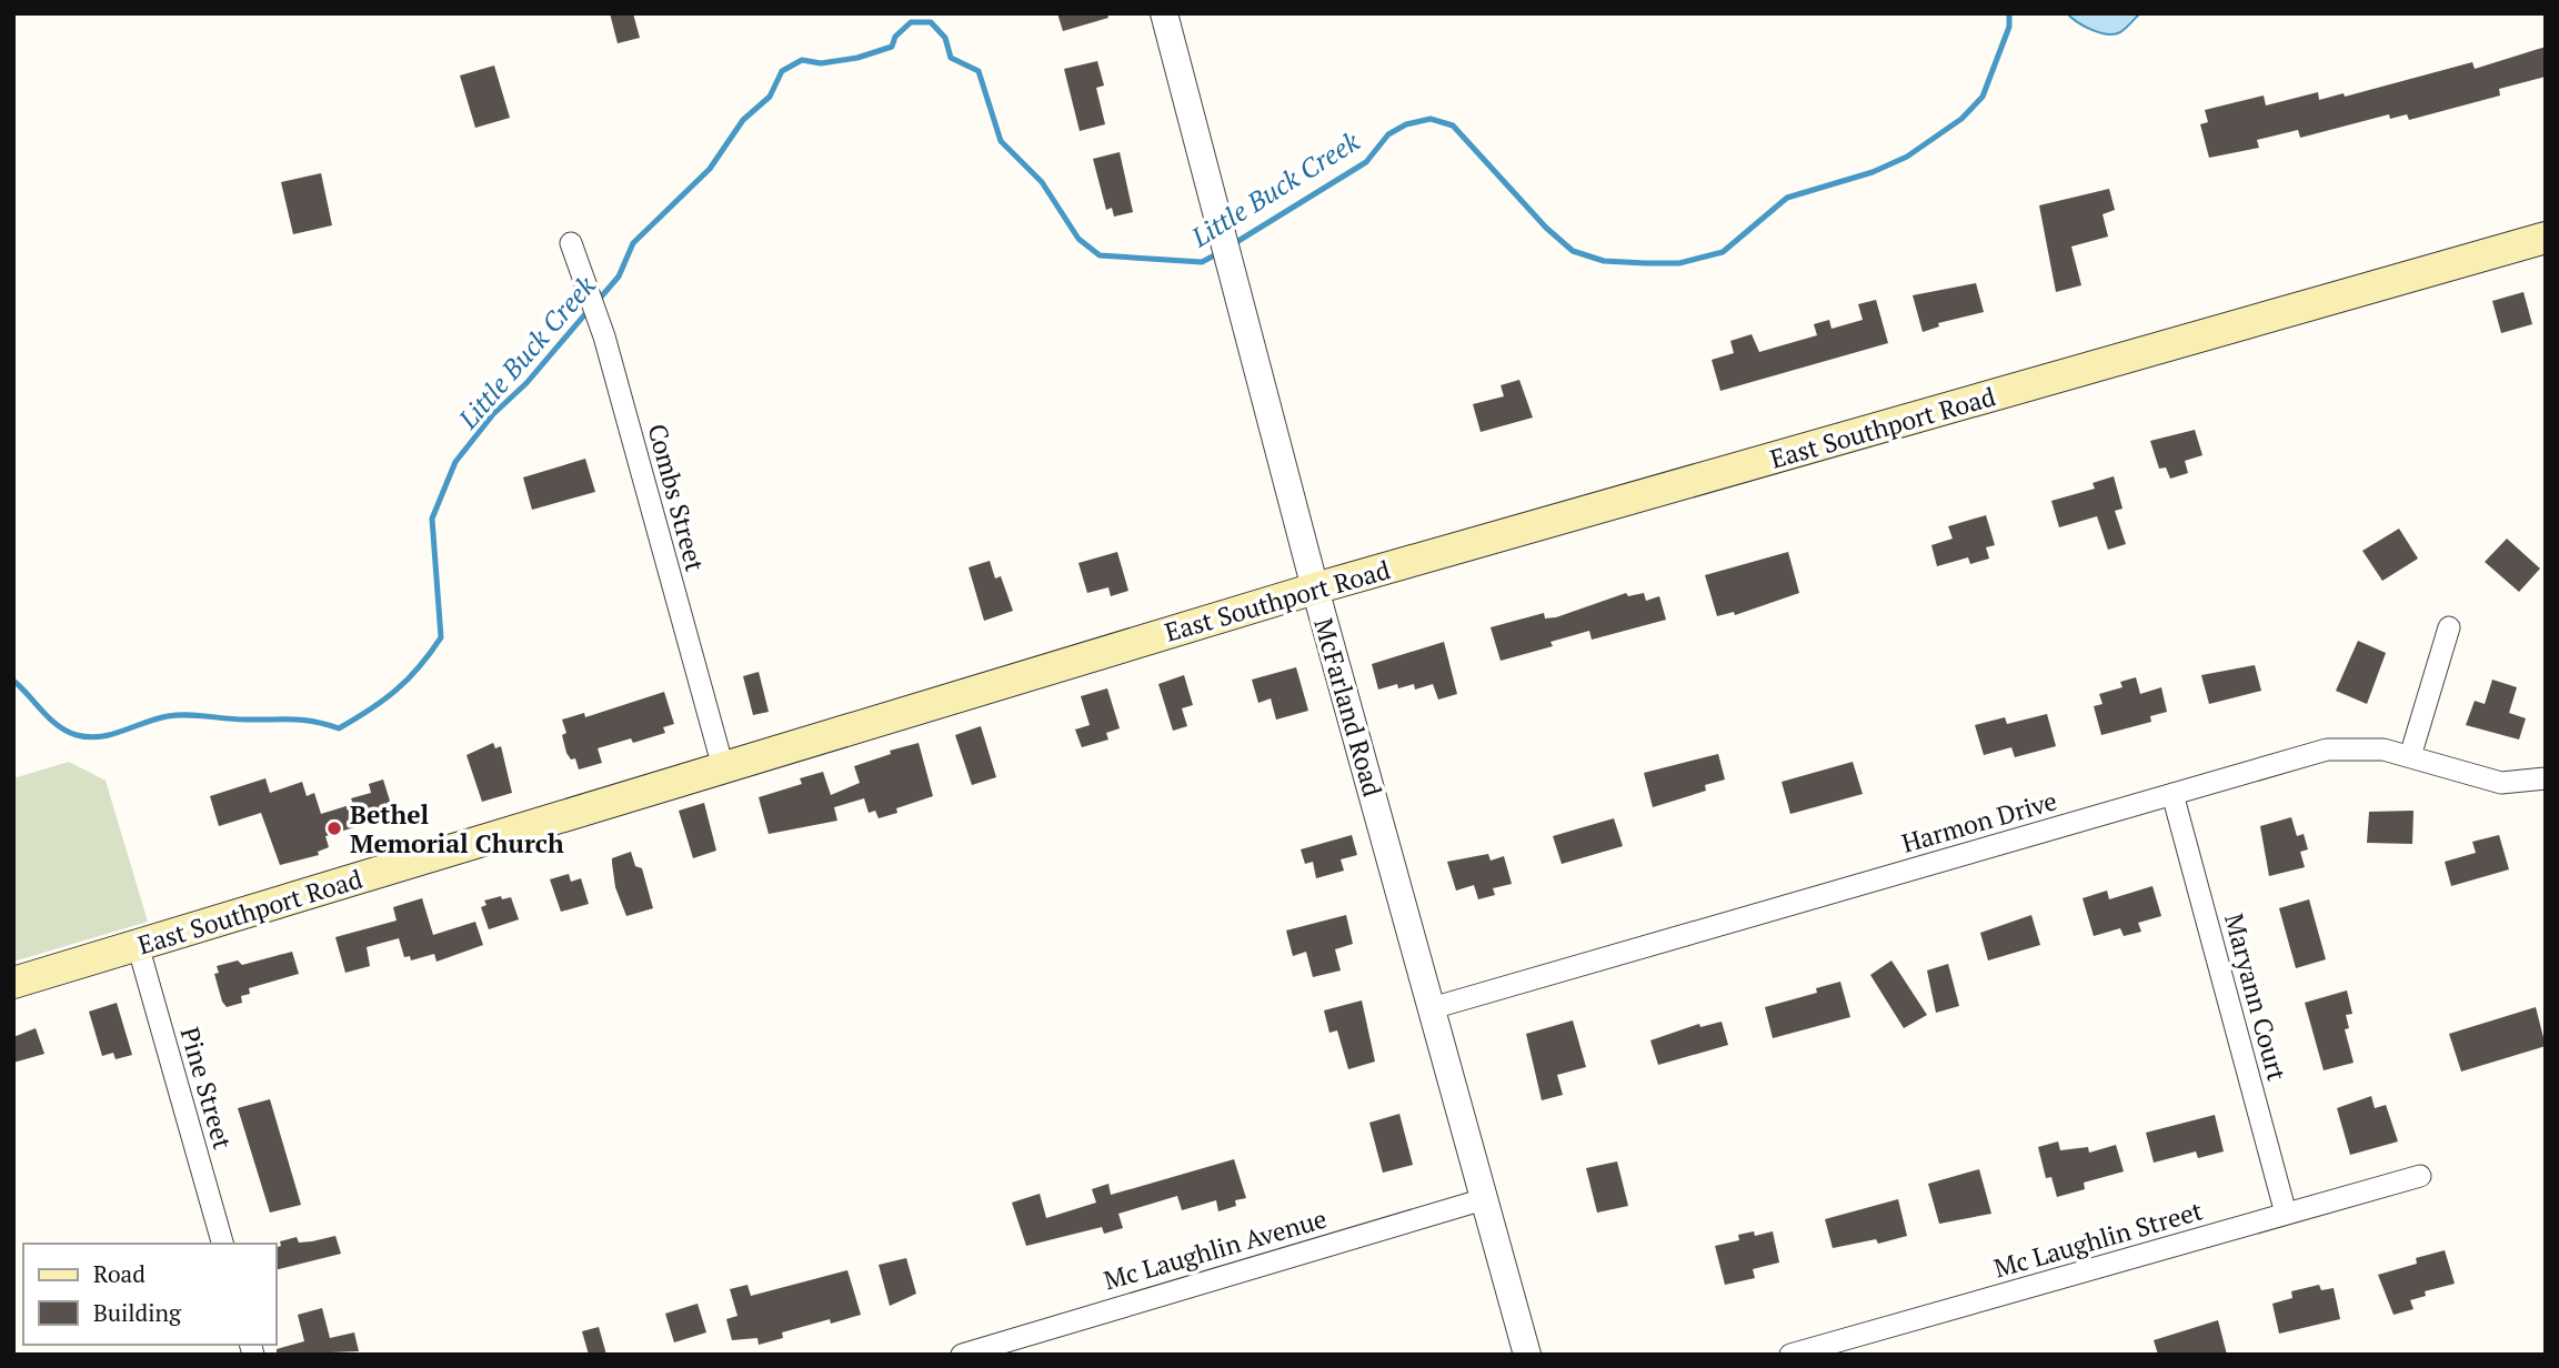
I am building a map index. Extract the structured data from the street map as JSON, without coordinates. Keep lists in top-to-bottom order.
{
  "streets": {
    "main road": ["East Southport Road"],
    "street": [
      "Combs Street",
      "McFarland Road",
      "Harmon Drive",
      "Maryann Court",
      "Pine Street",
      "Mc Laughlin Street",
      "Mc Laughlin Avenue"
    ]
  },
  "crossings": [
    ["East Southport Road", "Combs Street"],
    ["East Southport Road", "McFarland Road"],
    ["East Southport Road", "Pine Street"],
    ["McFarland Road", "Harmon Drive"],
    ["McFarland Road", "Mc Laughlin Avenue"],
    ["Harmon Drive", "Maryann Court"],
    ["Maryann Court", "Mc Laughlin Street"]
  ],
  "water": ["Little Buck Creek"],
  "places": ["Bethel Memorial Church"],
  "legend": ["Road", "Building"]
}
